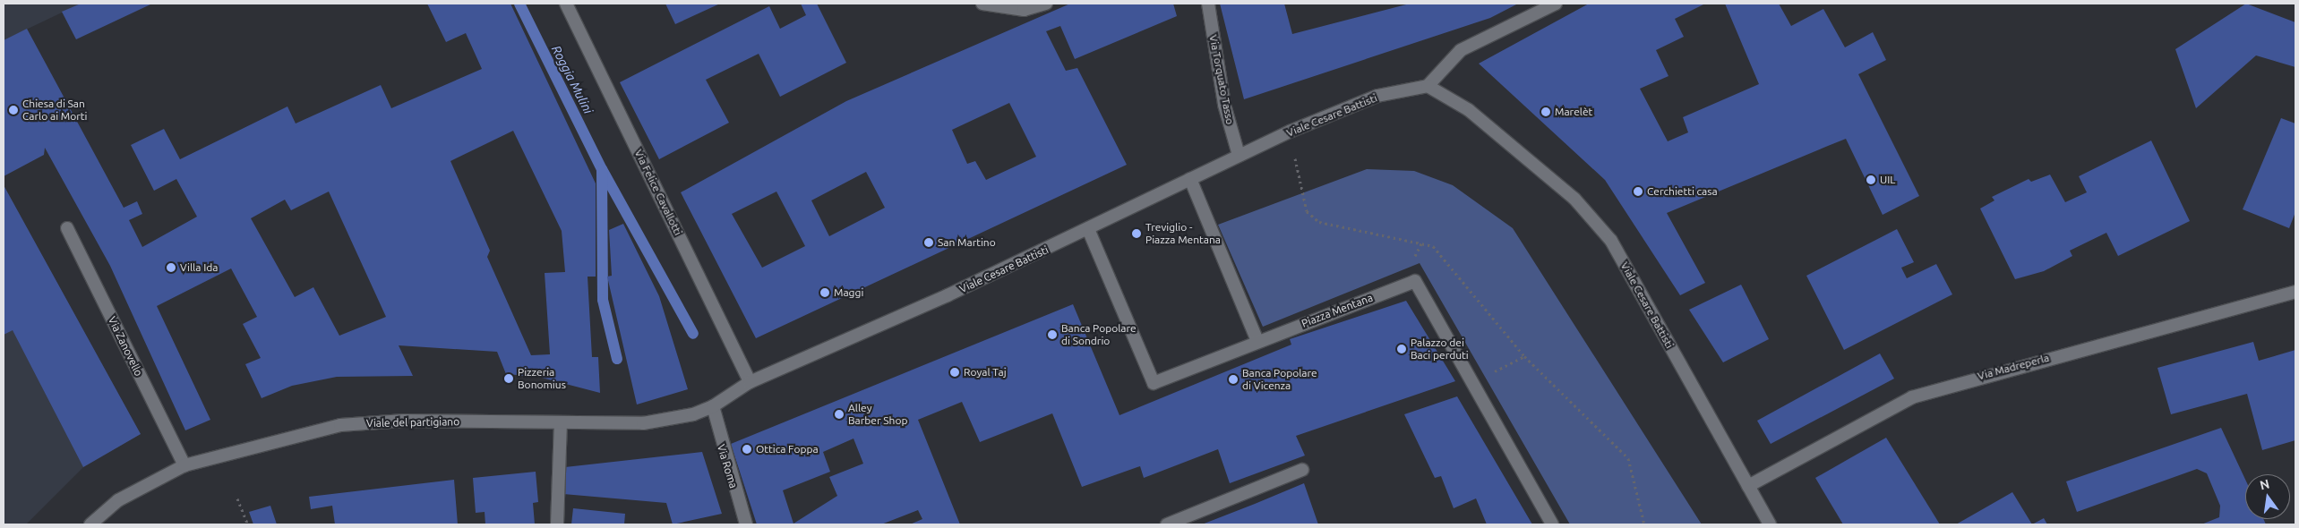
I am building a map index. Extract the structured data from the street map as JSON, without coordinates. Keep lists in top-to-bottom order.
{
  "streets": {
    "street": [
      "Via Torquato Tasso",
      "Viale Cesare Battisti",
      "Via Felice Cavallotti",
      "Piazza Mentana",
      "Via Zanovello",
      "Via Madreperla",
      "Viale del partigiano",
      "Via Roma"
    ]
  },
  "crossings": [
    ["Via Torquato Tasso", "Viale Cesare Battisti"],
    ["Viale Cesare Battisti", "Via Felice Cavallotti"],
    ["Viale Cesare Battisti", "Piazza Mentana"],
    ["Viale Cesare Battisti", "Via Madreperla"],
    ["Viale Cesare Battisti", "Viale del partigiano"],
    ["Via Felice Cavallotti", "Viale del partigiano"],
    ["Via Zanovello", "Viale del partigiano"],
    ["Viale del partigiano", "Via Roma"]
  ],
  "water": ["Roggia Mulini"],
  "places": [
    "Chiesa di San Carlo ai Morti",
    "Marelèt",
    "UIL",
    "Cerchietti casa",
    "Treviglio - Piazza Mentana",
    "San Martino",
    "Villa Ida",
    "Maggi",
    "Banca Popolare di Sondrio",
    "Palazzo dei Baci perduti",
    "Royal Taj",
    "Pizzeria Bonomius",
    "Banca Popolare di Vicenza",
    "Alley Barber Shop",
    "Ottica Foppa"
  ],
  "north": "top"
}
